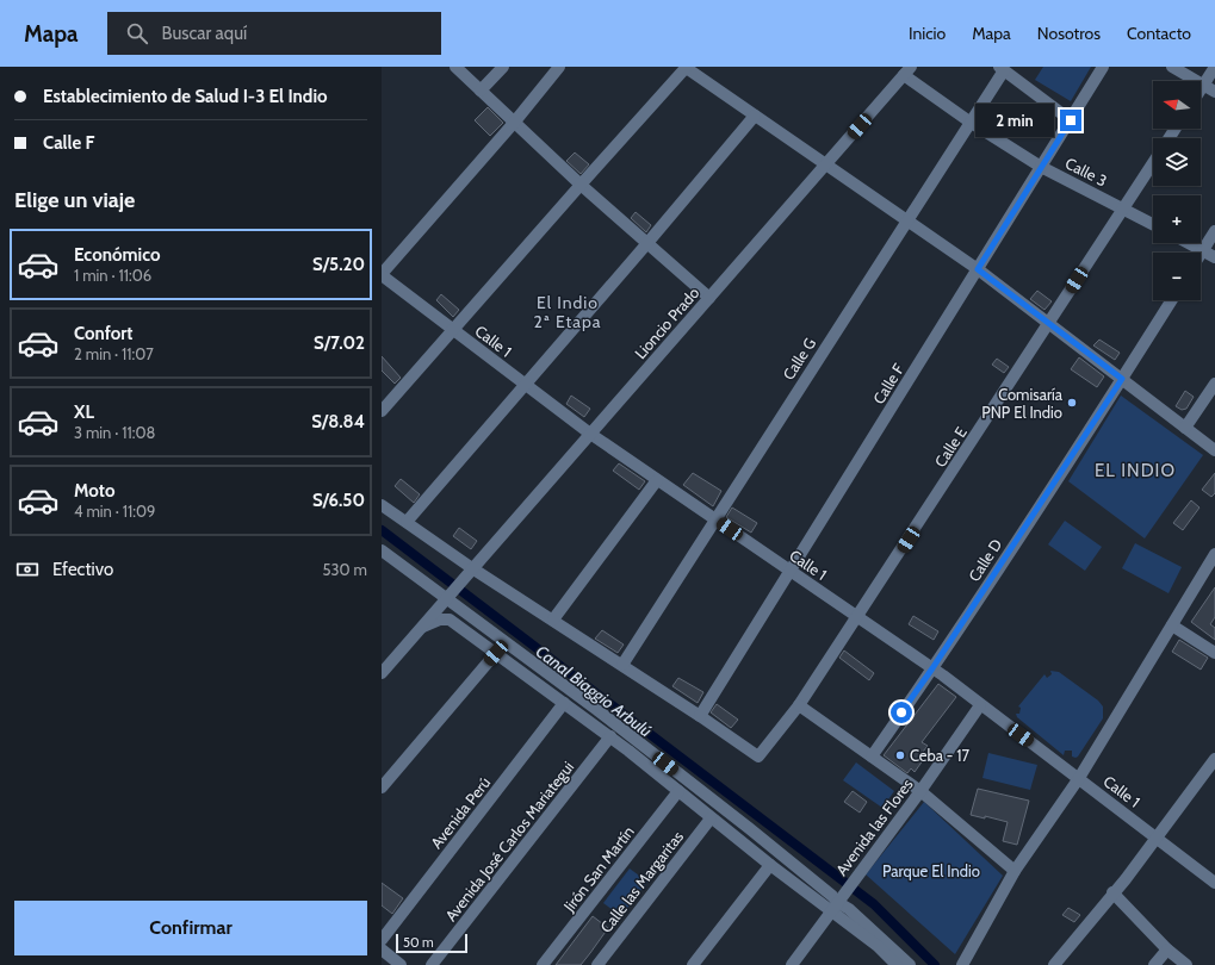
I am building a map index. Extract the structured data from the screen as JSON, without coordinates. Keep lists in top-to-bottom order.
{
  "streets": {
    "street": [
      "Calle 3",
      "Lioncio Prado",
      "Calle 1",
      "Calle G",
      "Calle F",
      "Calle E",
      "Calle D",
      "Avenida Perú",
      "Avenida las Flores",
      "Avenida José Carlos Mariategui",
      "Jirón San Martín",
      "Calle las Margaritas"
    ]
  },
  "crossings": [
    ["Calle 3", "Lioncio Prado"],
    ["Calle 3", "Calle G"],
    ["Calle 3", "Calle F"],
    ["Calle 3", "Calle E"],
    ["Lioncio Prado", "Calle 1"],
    ["Calle 1", "Calle G"],
    ["Calle 1", "Calle F"],
    ["Calle 1", "Calle E"],
    ["Calle 1", "Calle D"],
    ["Calle 1", "Avenida las Flores"],
    ["Calle F", "Calle E"]
  ],
  "districts": ["El Indio 2ª Etapa", "EL INDIO"],
  "water": ["Canal Biaggio Arbulú"],
  "parks": ["Parque El Indio"],
  "places": ["Comisaría PNP El Indio", "Ceba - 17"],
  "scale_bar": "50 m",
  "north": "left",
  "page": {
    "header": "Mapa",
    "search": "Buscar aquí",
    "nav": [
      "Inicio",
      "Mapa",
      "Nosotros",
      "Contacto"
    ],
    "banner": ["Establecimiento de Salud I-3 El Indio", "Calle F"],
    "map_buttons": ["+", "−"],
    "bubble": "2 min",
    "heading": "Elige un viaje",
    "list": [
      {
        "name": "Económico",
        "note": "1 min · 11:06",
        "value": "S/5.20"
      },
      {
        "name": "Confort",
        "note": "2 min · 11:07",
        "value": "S/7.02"
      },
      {
        "name": "XL",
        "note": "3 min · 11:08",
        "value": "S/8.84"
      },
      {
        "name": "Moto",
        "note": "4 min · 11:09",
        "value": "S/6.50"
      }
    ],
    "pay": ["Efectivo", "530 m"],
    "buttons": "Confirmar",
    "scale": "50 m"
  }
}
